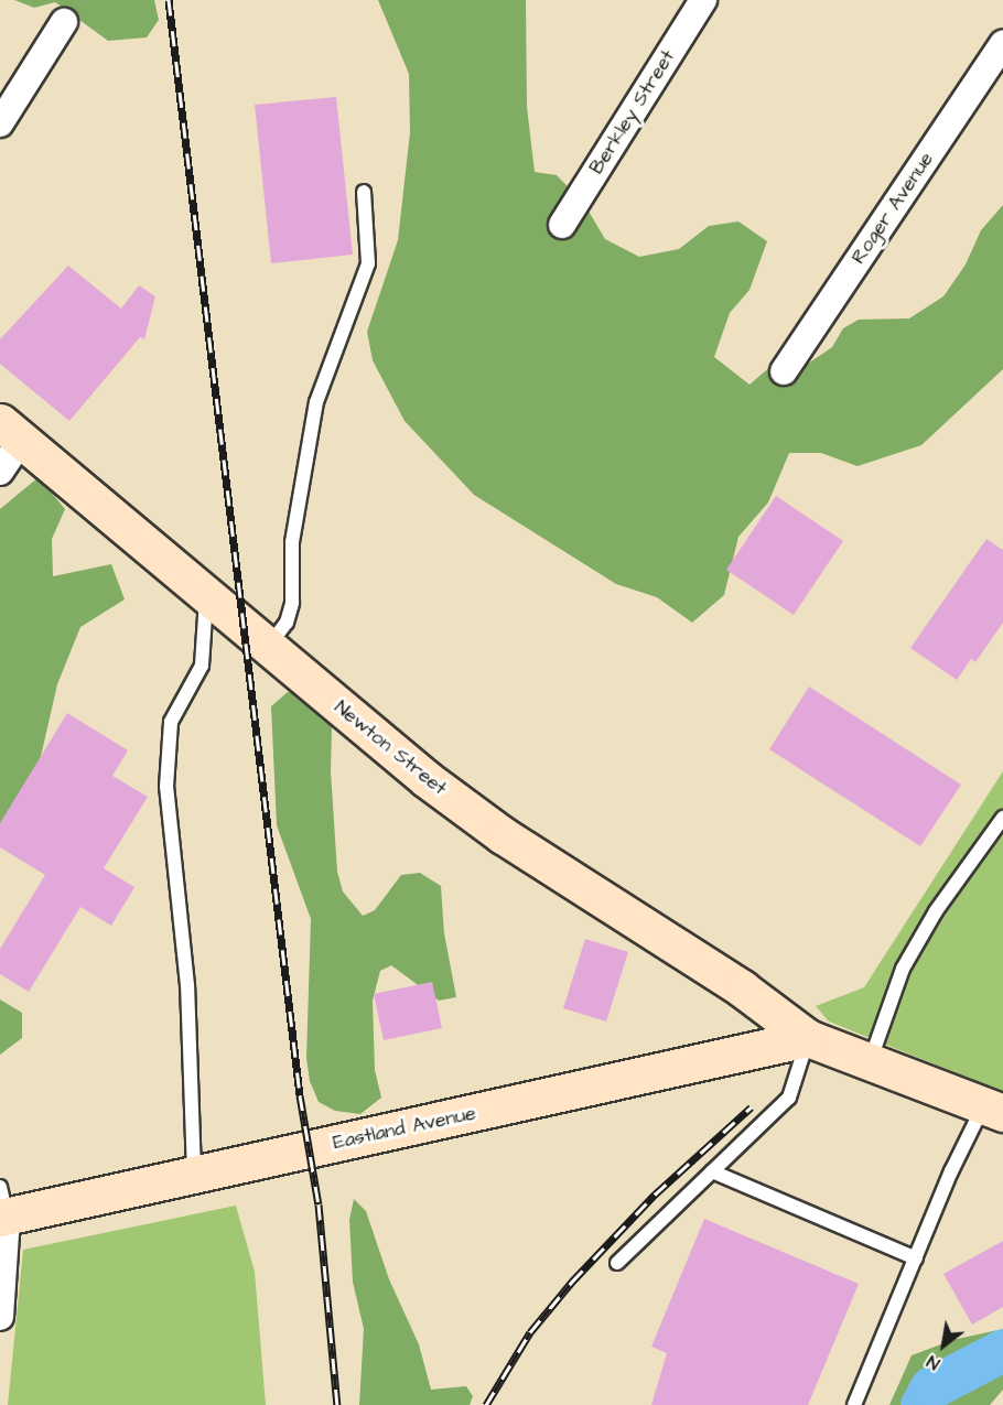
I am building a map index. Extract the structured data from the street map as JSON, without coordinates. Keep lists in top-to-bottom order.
{
  "streets": {
    "street": [
      "Berkley Street",
      "Roger Avenue",
      "Newton Street",
      "Eastland Avenue"
    ]
  },
  "crossings": [
    ["Newton Street", "Eastland Avenue"]
  ],
  "north": "bottom left"
}
